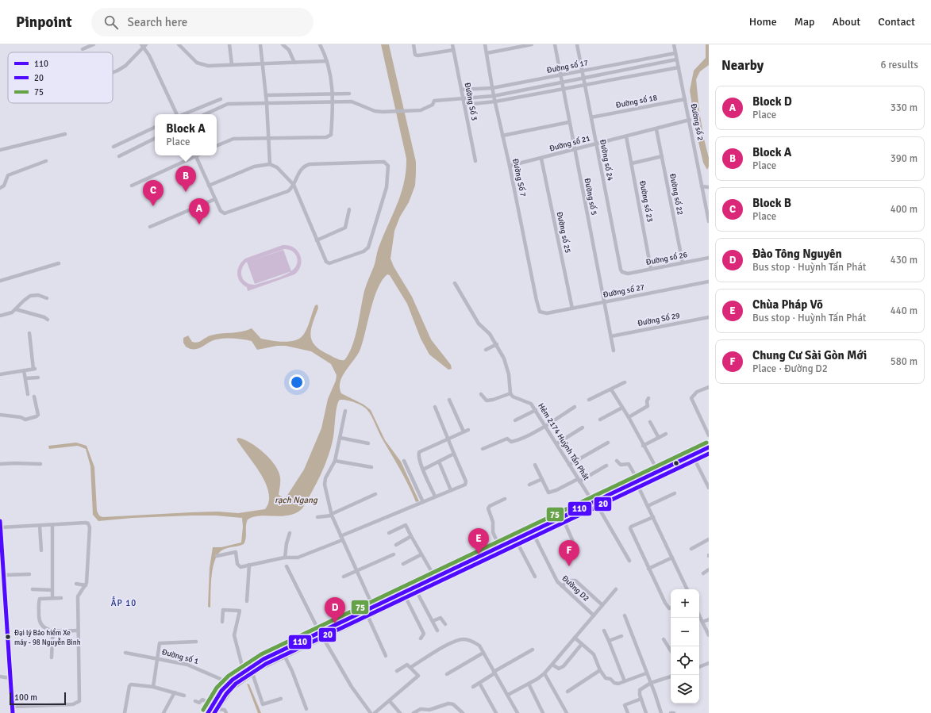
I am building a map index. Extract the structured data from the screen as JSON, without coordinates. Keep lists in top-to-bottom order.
{
  "streets": {
    "street": [
      "Đường số 17",
      "Đường Số 3",
      "Đường số 18",
      "Đường số 2",
      "Đường số 21",
      "Đường số 24",
      "Đường Số 7",
      "Đường số 22",
      "Đường số 5",
      "Đường số 23",
      "Đường số 25",
      "Đường số 26",
      "Đường số 27",
      "Đường Số 29",
      "Hẻm 2174 Huỳnh Tấn Phát",
      "Đường D2",
      "Đường số 1"
    ]
  },
  "crossings": [
    ["Đường số 17", "Đường Số 3"],
    ["Đường số 17", "Đường số 2"],
    ["Đường số 17", "Đường số 24"],
    ["Đường số 17", "Đường Số 7"],
    ["Đường số 17", "Đường số 5"],
    ["Đường số 18", "Đường số 2"],
    ["Đường số 18", "Đường số 24"],
    ["Đường số 2", "Đường số 21"],
    ["Đường số 21", "Đường số 24"],
    ["Đường số 21", "Đường Số 7"],
    ["Đường số 21", "Đường số 22"],
    ["Đường số 21", "Đường số 5"],
    ["Đường số 21", "Đường số 23"],
    ["Đường số 21", "Đường số 25"],
    ["Đường số 24", "Đường số 26"],
    ["Đường Số 7", "Đường số 27"],
    ["Đường số 22", "Đường số 26"],
    ["Đường số 5", "Đường số 27"],
    ["Đường số 5", "Đường Số 29"],
    ["Đường số 23", "Đường số 26"],
    ["Đường số 25", "Đường số 27"]
  ],
  "districts": ["ẤP 10"],
  "water": ["rạch Ngang"],
  "places": ["Đại lý Bảo hiểm Xe máy - 98 Nguyễn Bình"],
  "lines": ["transit line 75", "transit line 110", "transit line 20"],
  "legend": ["110", "20", "75"],
  "scale_bar": "100 m",
  "page": {
    "header": "Pinpoint",
    "search": "Search here",
    "nav": [
      "Home",
      "Map",
      "About",
      "Contact"
    ],
    "heading": ["Nearby", "6 results"],
    "list": [
      {
        "mark": "A",
        "name": "Block D",
        "note": "Place",
        "value": "330 m"
      },
      {
        "mark": "B",
        "name": "Block A",
        "note": "Place",
        "value": "390 m"
      },
      {
        "mark": "C",
        "name": "Block B",
        "note": "Place",
        "value": "400 m"
      },
      {
        "mark": "D",
        "name": "Đào Tông Nguyên",
        "note": "Bus stop · Huỳnh Tấn Phát",
        "value": "430 m"
      },
      {
        "mark": "E",
        "name": "Chùa Pháp Võ",
        "note": "Bus stop · Huỳnh Tấn Phát",
        "value": "440 m"
      },
      {
        "mark": "F",
        "name": "Chung Cư Sài Gòn Mới",
        "note": "Place · Đường D2",
        "value": "580 m"
      }
    ],
    "popup": ["Block A", "Place"],
    "pins": [
      "B",
      "C",
      "A",
      "E",
      "F",
      "D"
    ],
    "map_buttons": ["+", "−"],
    "scale": "100 m"
  }
}
